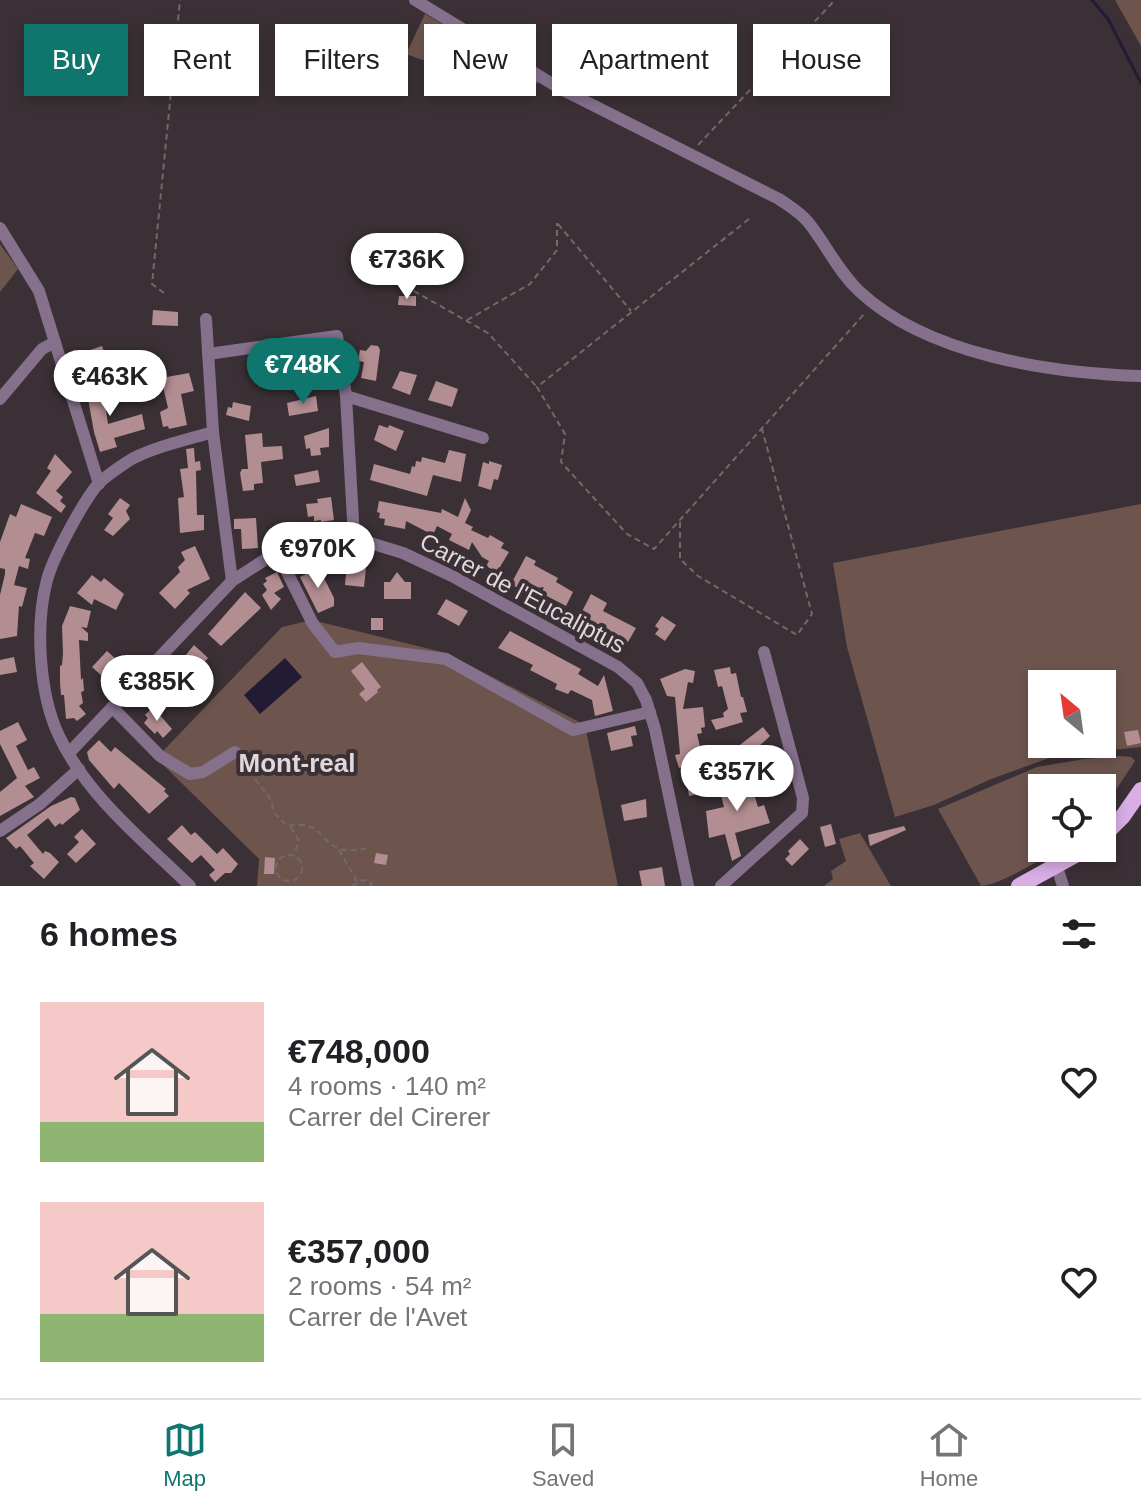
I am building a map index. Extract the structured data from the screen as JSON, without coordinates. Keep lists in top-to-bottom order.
{
  "streets": {
    "street": ["Carrer de l'Eucaliptus"]
  },
  "districts": ["Mont-real"],
  "north": "top left",
  "page": {
    "chip": [
      "Buy",
      "Rent",
      "Filters",
      "New",
      "Apartment",
      "House"
    ],
    "price": [
      "€736K",
      "€748K",
      "€463K",
      "€970K",
      "€385K",
      "€357K"
    ],
    "heading": "6 homes",
    "list": [
      {
        "name": "€748,000",
        "note": "4 rooms · 140 m² · Carrer del Cirerer"
      },
      {
        "name": "€357,000",
        "note": "2 rooms · 54 m² · Carrer de l'Avet"
      }
    ],
    "tabs": ["Map", "Saved", "Home"]
  }
}
